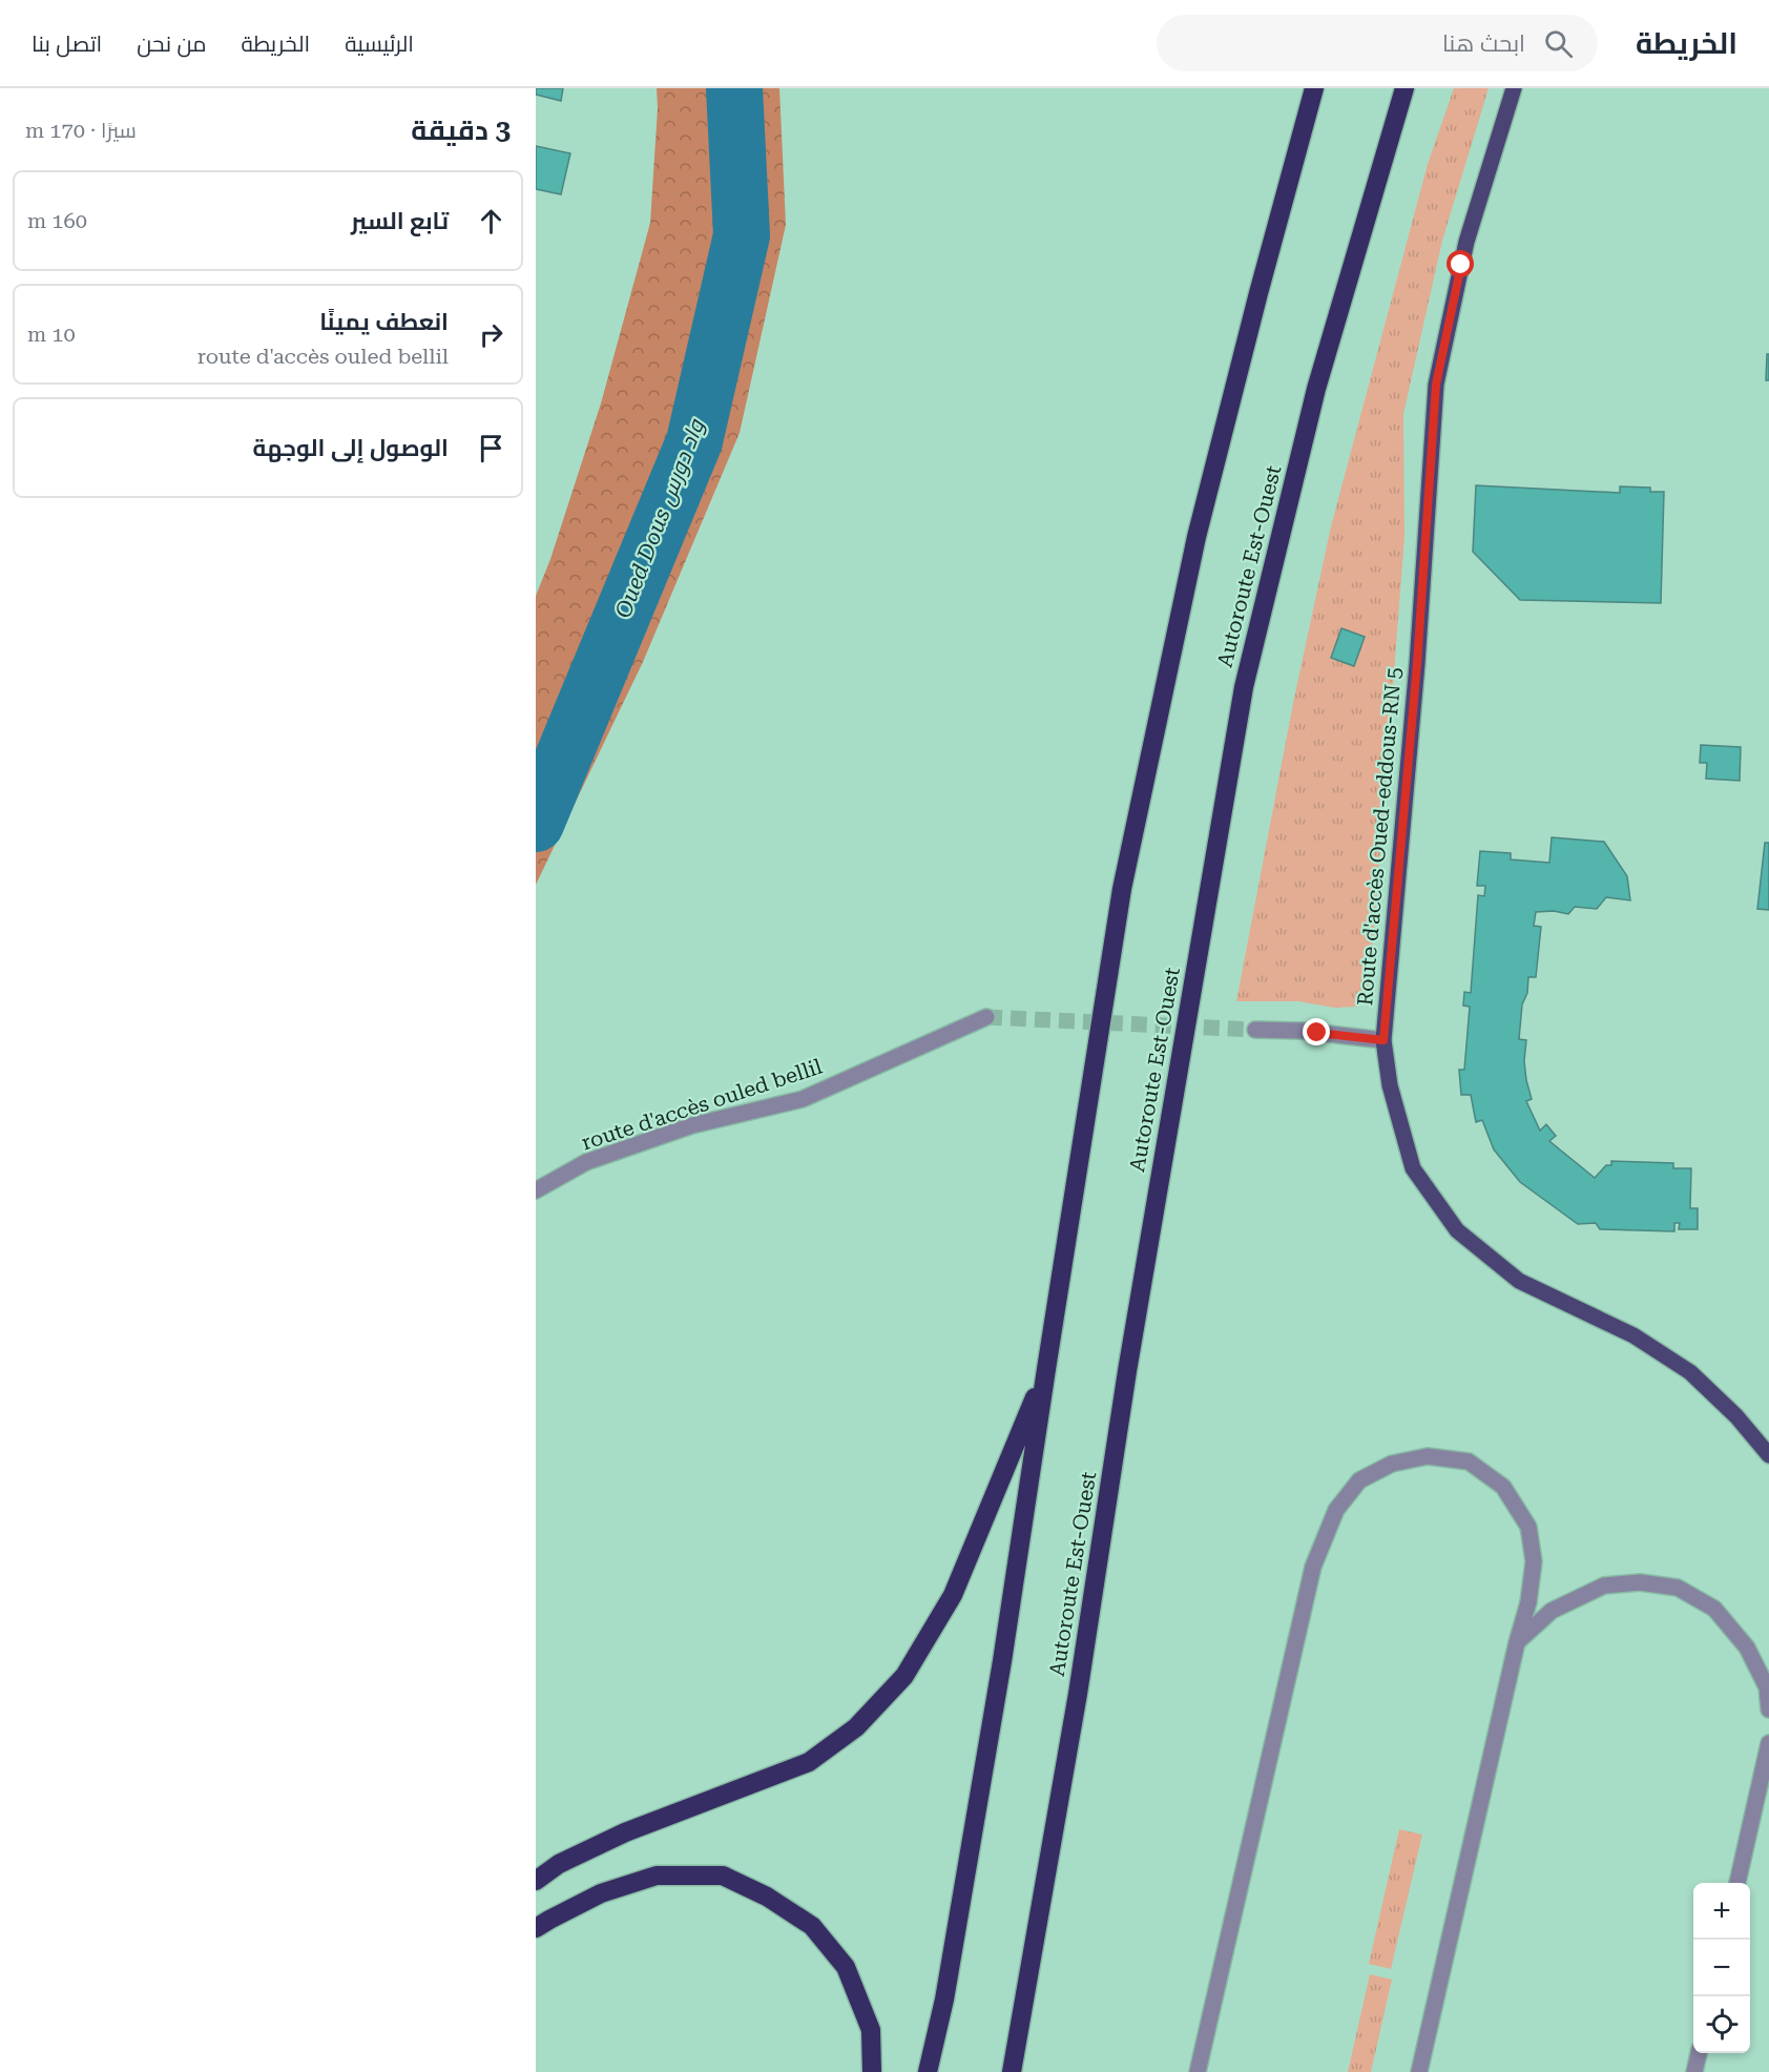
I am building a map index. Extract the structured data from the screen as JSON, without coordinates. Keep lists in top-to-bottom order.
{
  "streets": {
    "highway": ["Autoroute Est-Ouest"],
    "main road": ["Route d'accès Oued-eddous-RN 5"],
    "street": ["route d'accès ouled bellil"]
  },
  "water": ["Oued Dous واد دورس"],
  "page": {
    "header": "الخريطة",
    "search": "ابحث هنا",
    "nav": [
      "الرئيسية",
      "الخريطة",
      "من نحن",
      "اتصل بنا"
    ],
    "heading": ["3 دقيقة", "سيرًا · 170 m"],
    "list": [
      ["تابع السير", "160 m"],
      ["انعطف يمينًا", "route d'accès ouled bellil", "10 m"],
      "الوصول إلى الوجهة"
    ],
    "map_buttons": ["+", "−"]
  }
}
